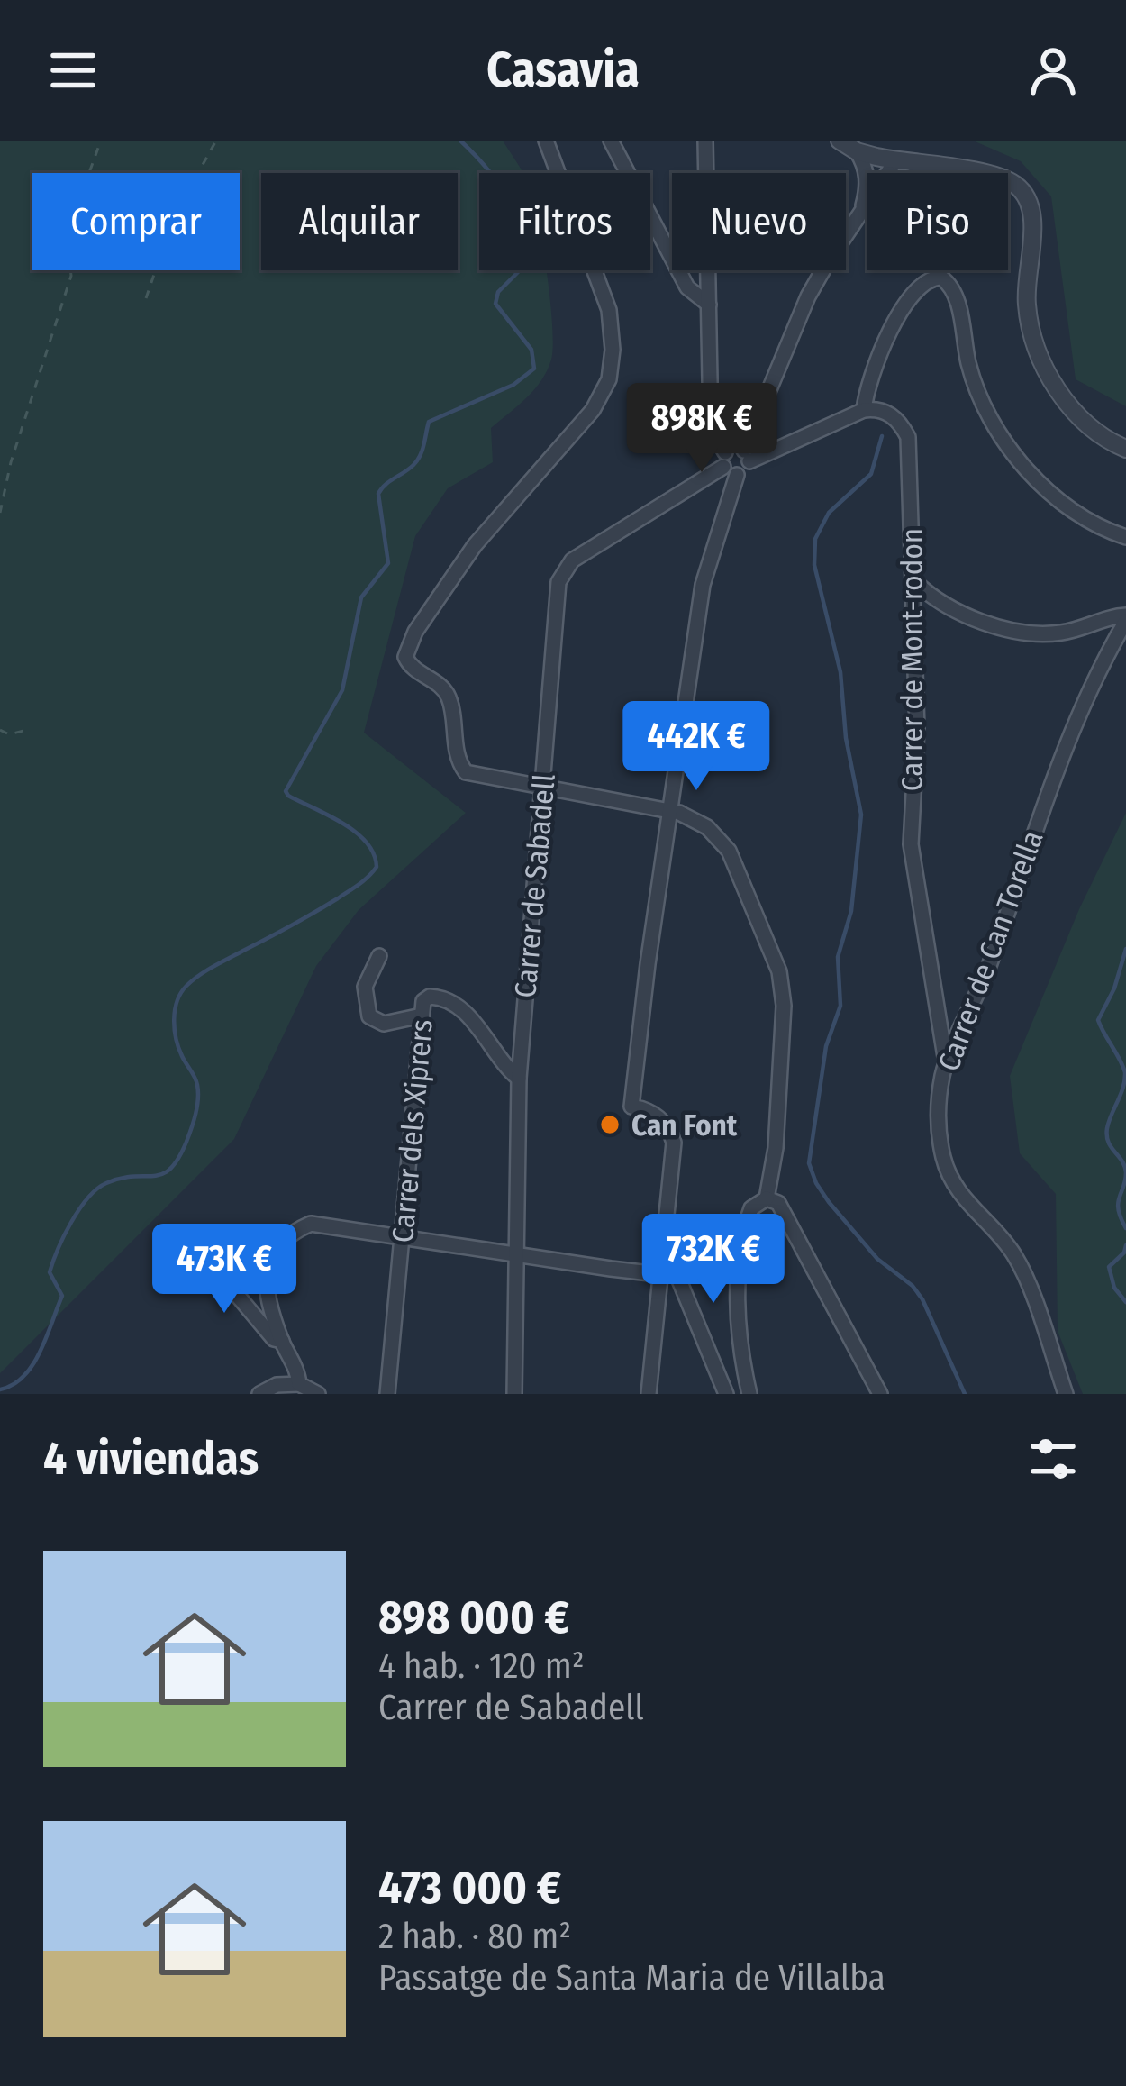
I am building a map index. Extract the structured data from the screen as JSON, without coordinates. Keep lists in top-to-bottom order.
{
  "streets": {
    "street": [
      "Carrer de Mont-rodon",
      "Carrer de Sabadell",
      "Carrer de Can Torella",
      "Carrer dels Xiprers"
    ]
  },
  "crossings": [
    ["Carrer de Mont-rodon", "Carrer de Can Torella"],
    ["Carrer de Sabadell", "Carrer dels Xiprers"]
  ],
  "places": ["Can Font"],
  "page": {
    "header": "Casavia",
    "chip": [
      "Comprar",
      "Alquilar",
      "Filtros",
      "Nuevo",
      "Piso"
    ],
    "price": [
      "898K €",
      "442K €",
      "732K €",
      "473K €"
    ],
    "heading": "4 viviendas",
    "list": [
      {
        "name": "898 000 €",
        "note": "4 hab. · 120 m² · Carrer de Sabadell"
      },
      {
        "name": "473 000 €",
        "note": "2 hab. · 80 m² · Passatge de Santa Maria de Villalba"
      }
    ]
  }
}
